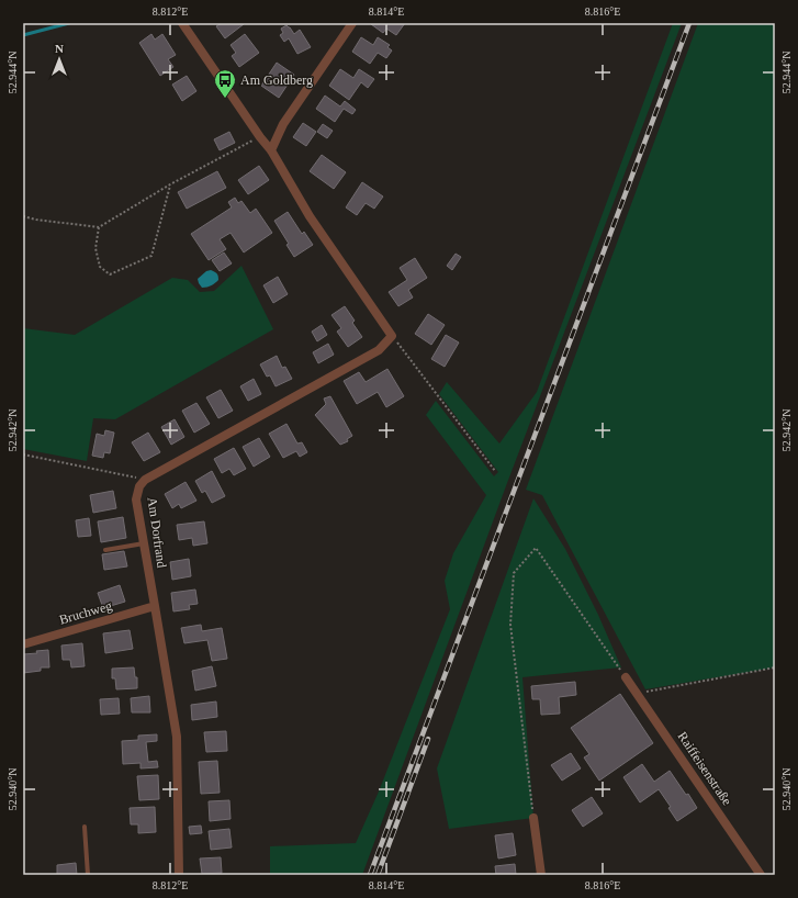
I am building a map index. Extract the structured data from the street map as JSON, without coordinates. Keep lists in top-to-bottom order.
{
  "streets": {
    "street": ["Am Dorfrand", "Bruchweg", "Raiffeisenstraße"]
  },
  "crossings": [
    ["Am Dorfrand", "Bruchweg"]
  ],
  "places": {
    "bus stop": ["Am Goldberg"]
  },
  "north": "top",
  "coordinates": [
    "8.812°E",
    "8.814°E",
    "8.816°E",
    "52.944°N",
    "52.942°N",
    "52.940°N"
  ]
}
